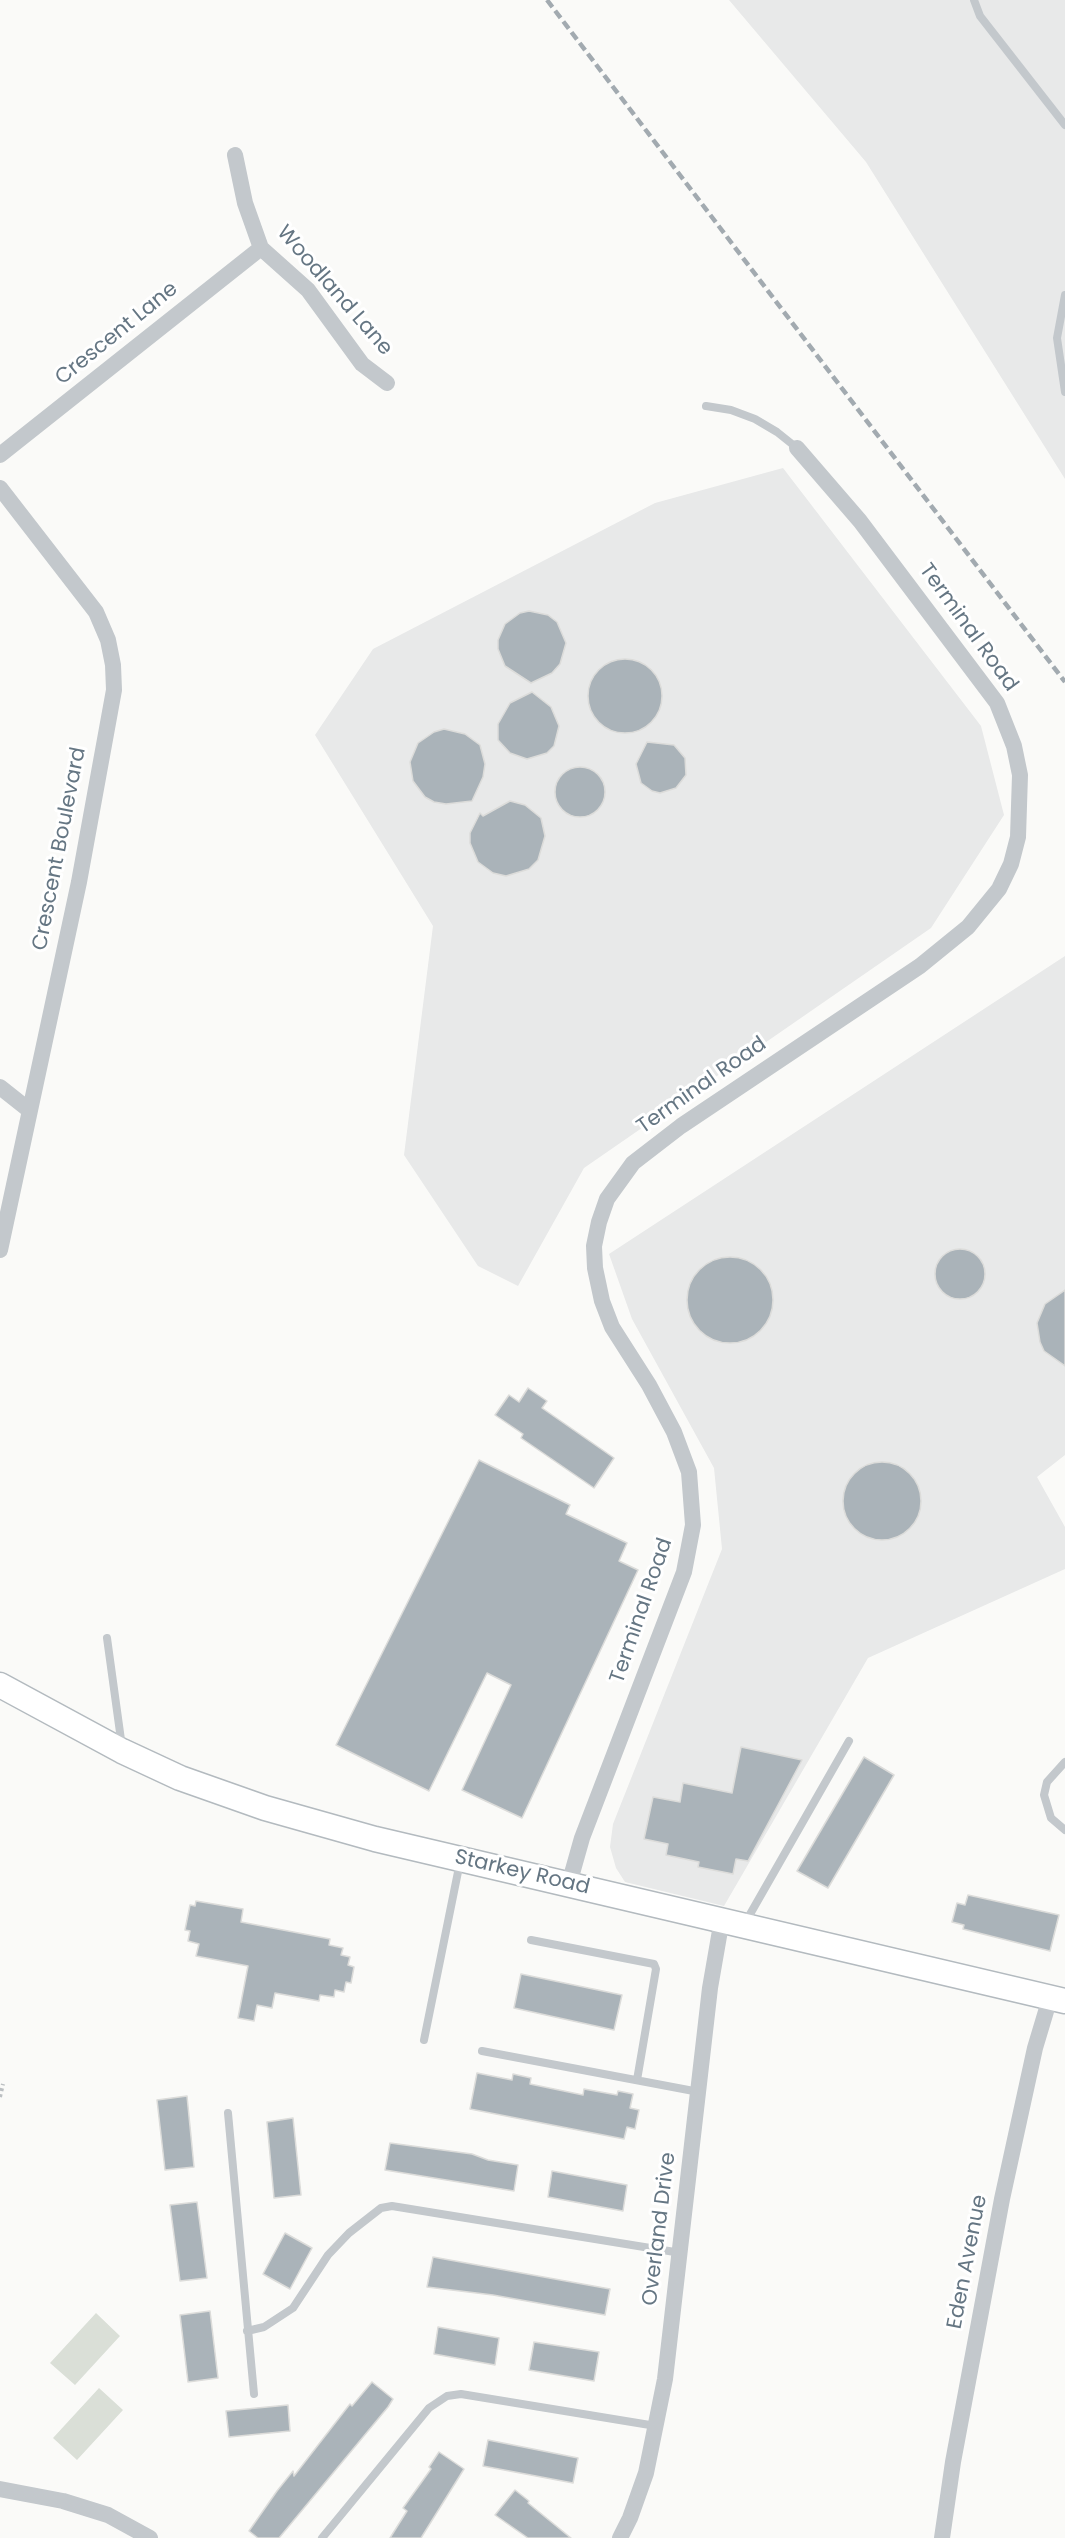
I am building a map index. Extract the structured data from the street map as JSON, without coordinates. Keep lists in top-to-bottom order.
{
  "streets": {
    "main road": ["Starkey Road"],
    "street": [
      "Woodland Lane",
      "Crescent Lane",
      "Terminal Road",
      "Crescent Boulevard",
      "Overland Drive",
      "Eden Avenue"
    ]
  },
  "crossings": [
    ["Woodland Lane", "Crescent Lane"],
    ["Terminal Road", "Starkey Road"],
    ["Starkey Road", "Overland Drive"],
    ["Starkey Road", "Eden Avenue"]
  ]
}
